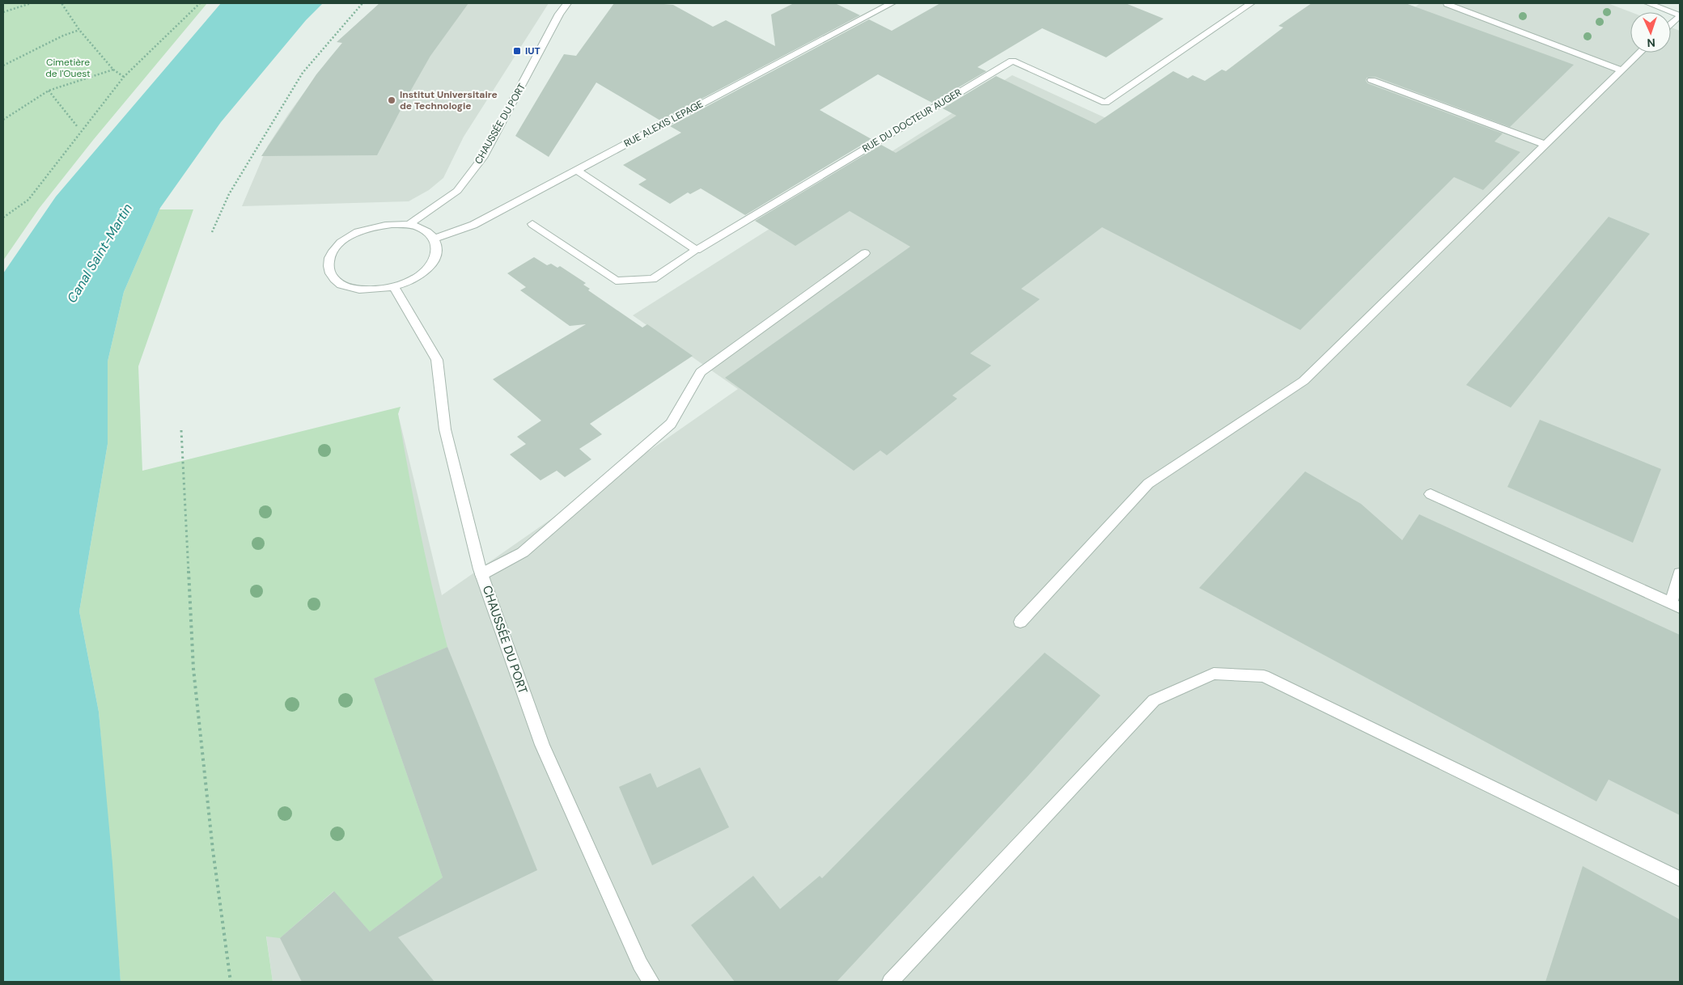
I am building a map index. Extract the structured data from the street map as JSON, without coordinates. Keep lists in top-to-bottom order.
{
  "streets": {
    "street": ["RUE DU DOCTEUR AUGER", "CHAUSSÉE DU PORT", "RUE ALEXIS LEPAGE"]
  },
  "crossings": [
    ["CHAUSSÉE DU PORT", "RUE ALEXIS LEPAGE"]
  ],
  "water": ["Canal Saint-Martin"],
  "parks": ["Cimetière de l'Ouest"],
  "places": {
    "transit": ["IUT"],
    "other": ["Institut Universitaire de Technologie"]
  },
  "north": "bottom"
}
